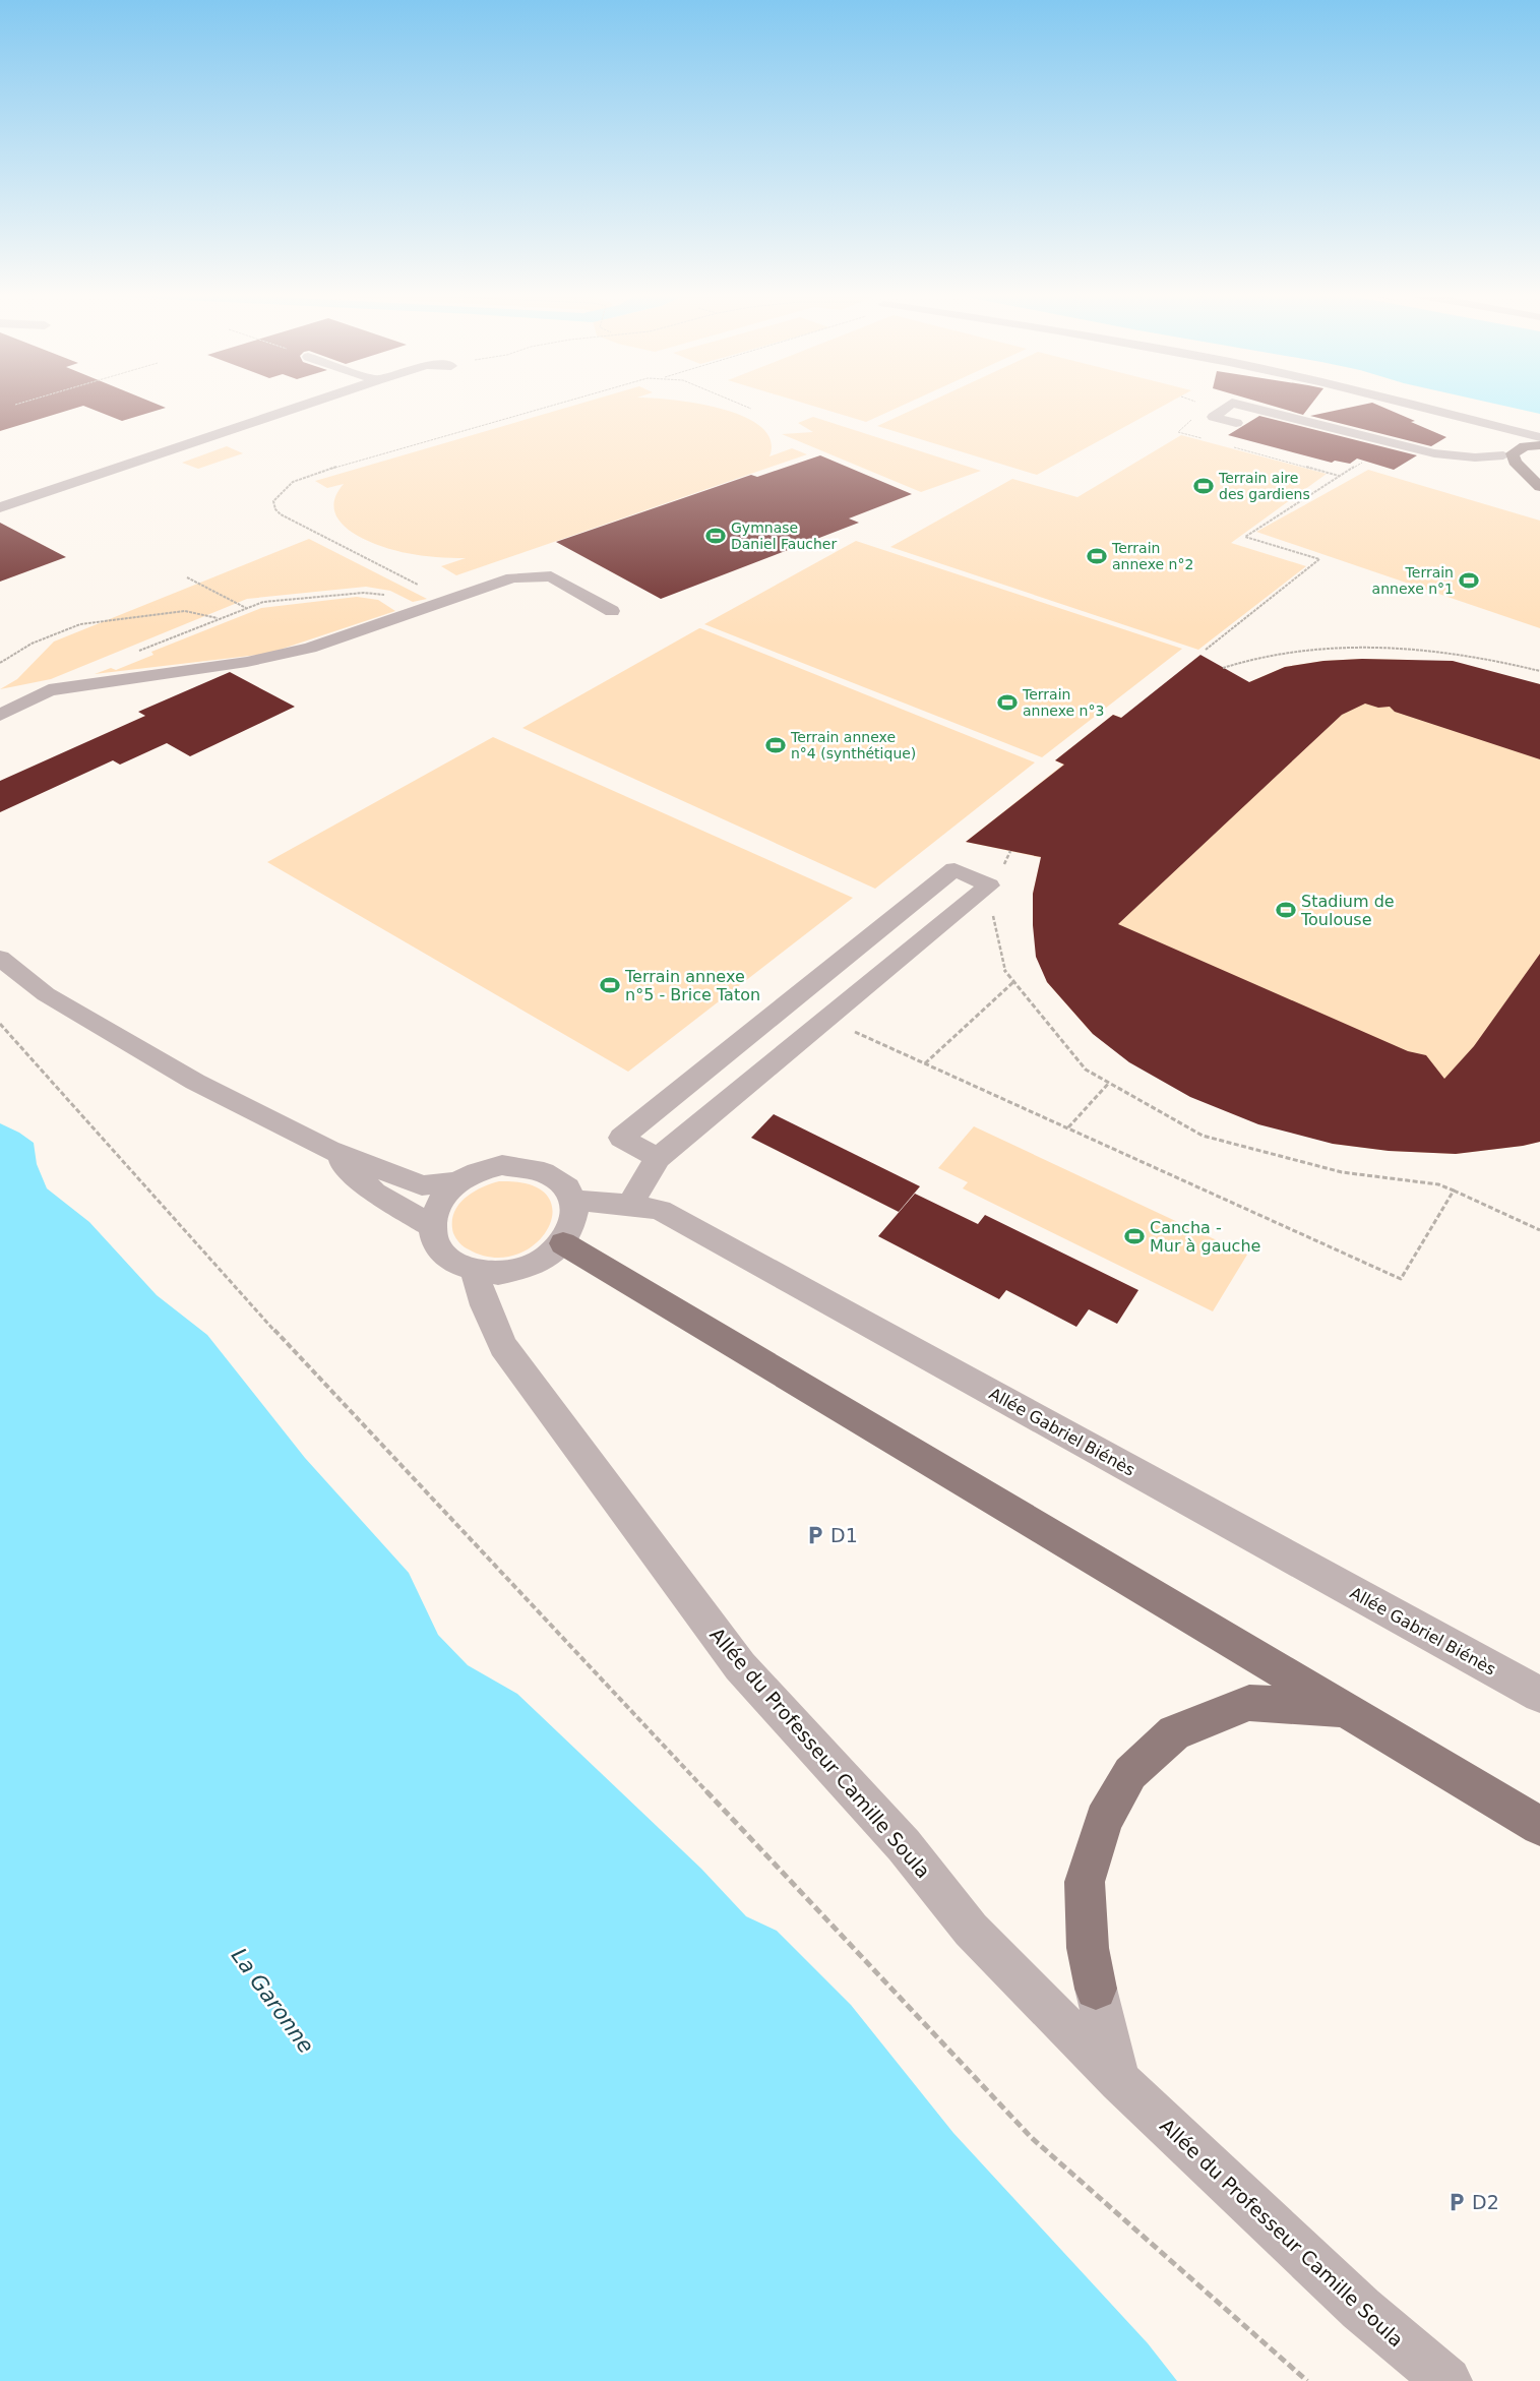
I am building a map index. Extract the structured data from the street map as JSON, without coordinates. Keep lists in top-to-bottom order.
{
  "streets": {
    "street": ["Allée Gabriel Biénès", "Allée du Professeur Camille Soula"]
  },
  "crossings": [
    ["Allée Gabriel Biénès", "Allée du Professeur Camille Soula"]
  ],
  "water": ["La Garonne"],
  "places": {
    "sports": [
      "Terrain aire des gardiens",
      "Gymnase Daniel Faucher",
      "Terrain annexe n°2",
      "Terrain annexe n°1",
      "Terrain annexe n°3",
      "Terrain annexe n°4 (synthétique)",
      "Stadium de Toulouse",
      "Terrain annexe n°5 - Brice Taton",
      "Cancha - Mur à gauche"
    ],
    "parking": ["D1", "D2"]
  }
}
